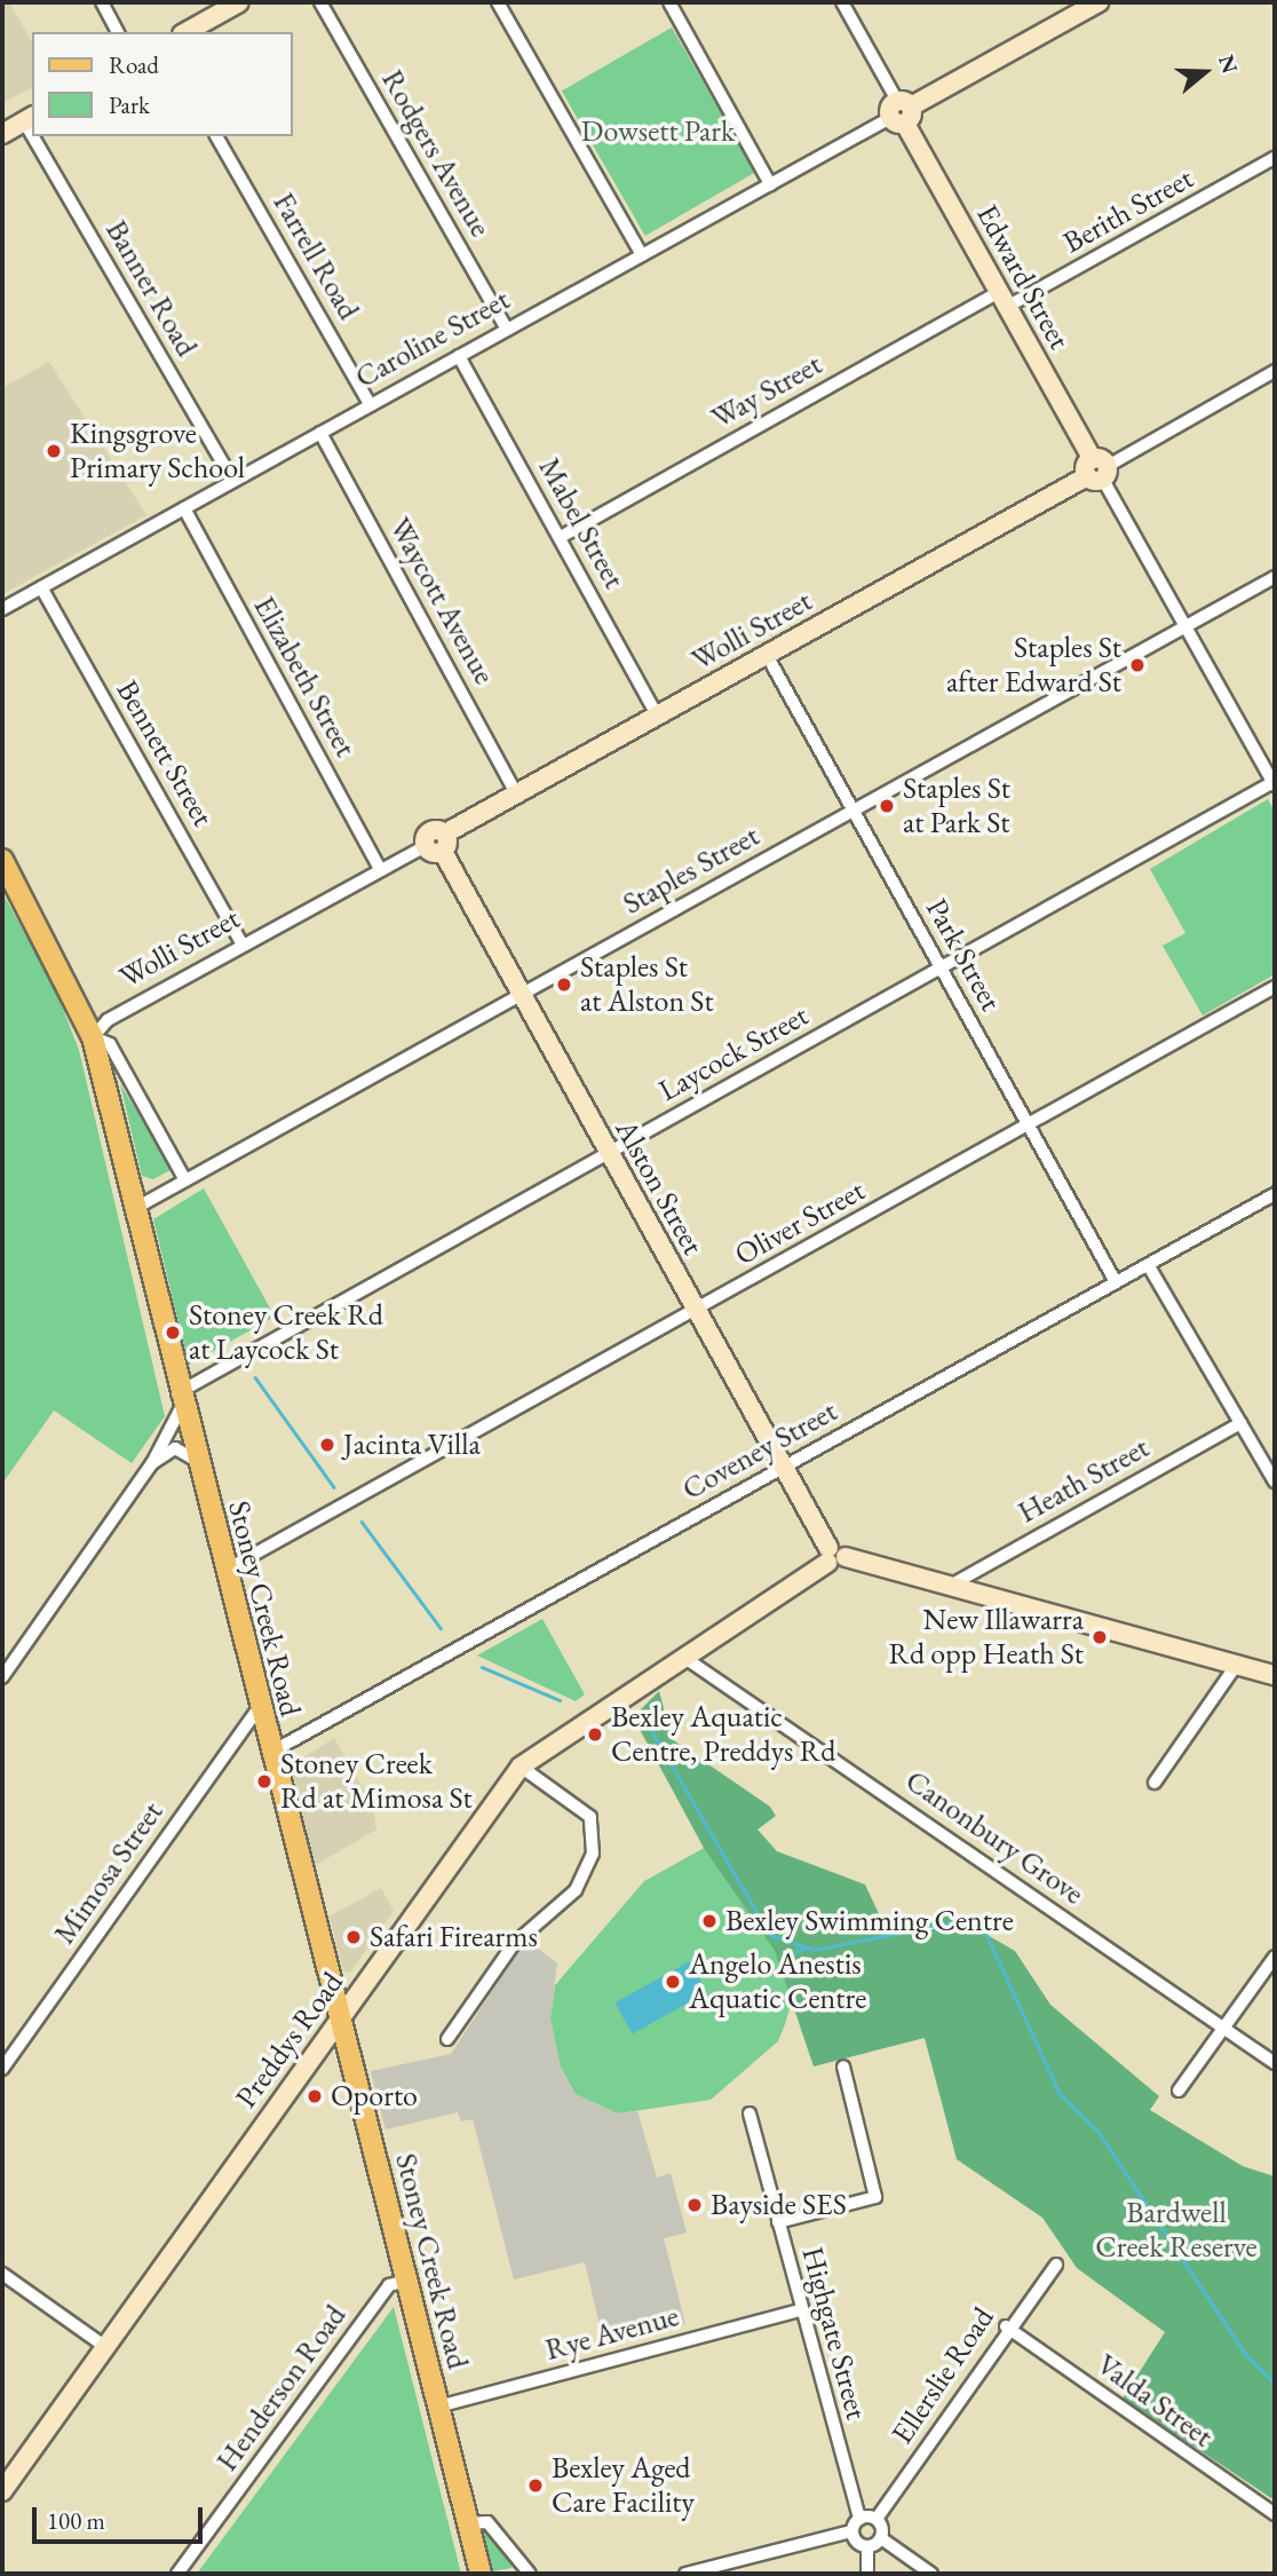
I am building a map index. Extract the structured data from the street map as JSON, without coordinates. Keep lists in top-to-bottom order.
{
  "streets": {
    "main road": ["Stoney Creek Road"],
    "street": [
      "Rodgers Avenue",
      "Berith Street",
      "Farrell Road",
      "Edward Street",
      "Banner Road",
      "Caroline Street",
      "Way Street",
      "Mabel Street",
      "Waycott Avenue",
      "Wolli Street",
      "Elizabeth Street",
      "Bennett Street",
      "Staples Street",
      "Park Street",
      "Laycock Street",
      "Alston Street",
      "Oliver Street",
      "Coveney Street",
      "Heath Street",
      "Canonbury Grove",
      "Mimosa Street",
      "Preddys Road",
      "Rye Avenue",
      "Highgate Street",
      "Ellerslie Road",
      "Henderson Road",
      "Valda Street"
    ]
  },
  "crossings": [
    ["Rodgers Avenue", "Caroline Street"],
    ["Berith Street", "Edward Street"],
    ["Berith Street", "Way Street"],
    ["Farrell Road", "Caroline Street"],
    ["Edward Street", "Caroline Street"],
    ["Edward Street", "Way Street"],
    ["Edward Street", "Wolli Street"],
    ["Edward Street", "Staples Street"],
    ["Edward Street", "Laycock Street"],
    ["Banner Road", "Caroline Street"],
    ["Caroline Street", "Mabel Street"],
    ["Caroline Street", "Waycott Avenue"],
    ["Caroline Street", "Elizabeth Street"],
    ["Caroline Street", "Bennett Street"],
    ["Way Street", "Mabel Street"],
    ["Mabel Street", "Wolli Street"],
    ["Waycott Avenue", "Wolli Street"],
    ["Wolli Street", "Elizabeth Street"],
    ["Wolli Street", "Bennett Street"],
    ["Wolli Street", "Park Street"],
    ["Wolli Street", "Alston Street"],
    ["Wolli Street", "Stoney Creek Road"],
    ["Staples Street", "Park Street"],
    ["Staples Street", "Alston Street"],
    ["Staples Street", "Stoney Creek Road"],
    ["Park Street", "Laycock Street"],
    ["Park Street", "Oliver Street"],
    ["Park Street", "Coveney Street"],
    ["Laycock Street", "Alston Street"],
    ["Laycock Street", "Stoney Creek Road"],
    ["Alston Street", "Oliver Street"],
    ["Alston Street", "Coveney Street"],
    ["Alston Street", "Preddys Road"],
    ["Oliver Street", "Stoney Creek Road"],
    ["Coveney Street", "Stoney Creek Road"],
    ["Heath Street", "Preddys Road"],
    ["Stoney Creek Road", "Mimosa Street"],
    ["Stoney Creek Road", "Preddys Road"],
    ["Stoney Creek Road", "Rye Avenue"],
    ["Stoney Creek Road", "Henderson Road"],
    ["Canonbury Grove", "Preddys Road"],
    ["Rye Avenue", "Highgate Street"],
    ["Ellerslie Road", "Valda Street"]
  ],
  "parks": ["Dowsett Park", "Bardwell Creek Reserve"],
  "places": [
    "Kingsgrove Primary School",
    "Staples St after Edward St",
    "Staples St at Park St",
    "Staples St at Alston St",
    "Stoney Creek Rd at Laycock St",
    "Jacinta Villa",
    "New Illawarra Rd opp Heath St",
    "Bexley Aquatic Centre, Preddys Rd",
    "Stoney Creek Rd at Mimosa St",
    "Bexley Swimming Centre",
    "Safari Firearms",
    "Angelo Anestis Aquatic Centre",
    "Oporto",
    "Bayside SES",
    "Bexley Aged Care Facility"
  ],
  "legend": ["Road", "Park"],
  "scale_bar": "100 m",
  "north": "right"
}
